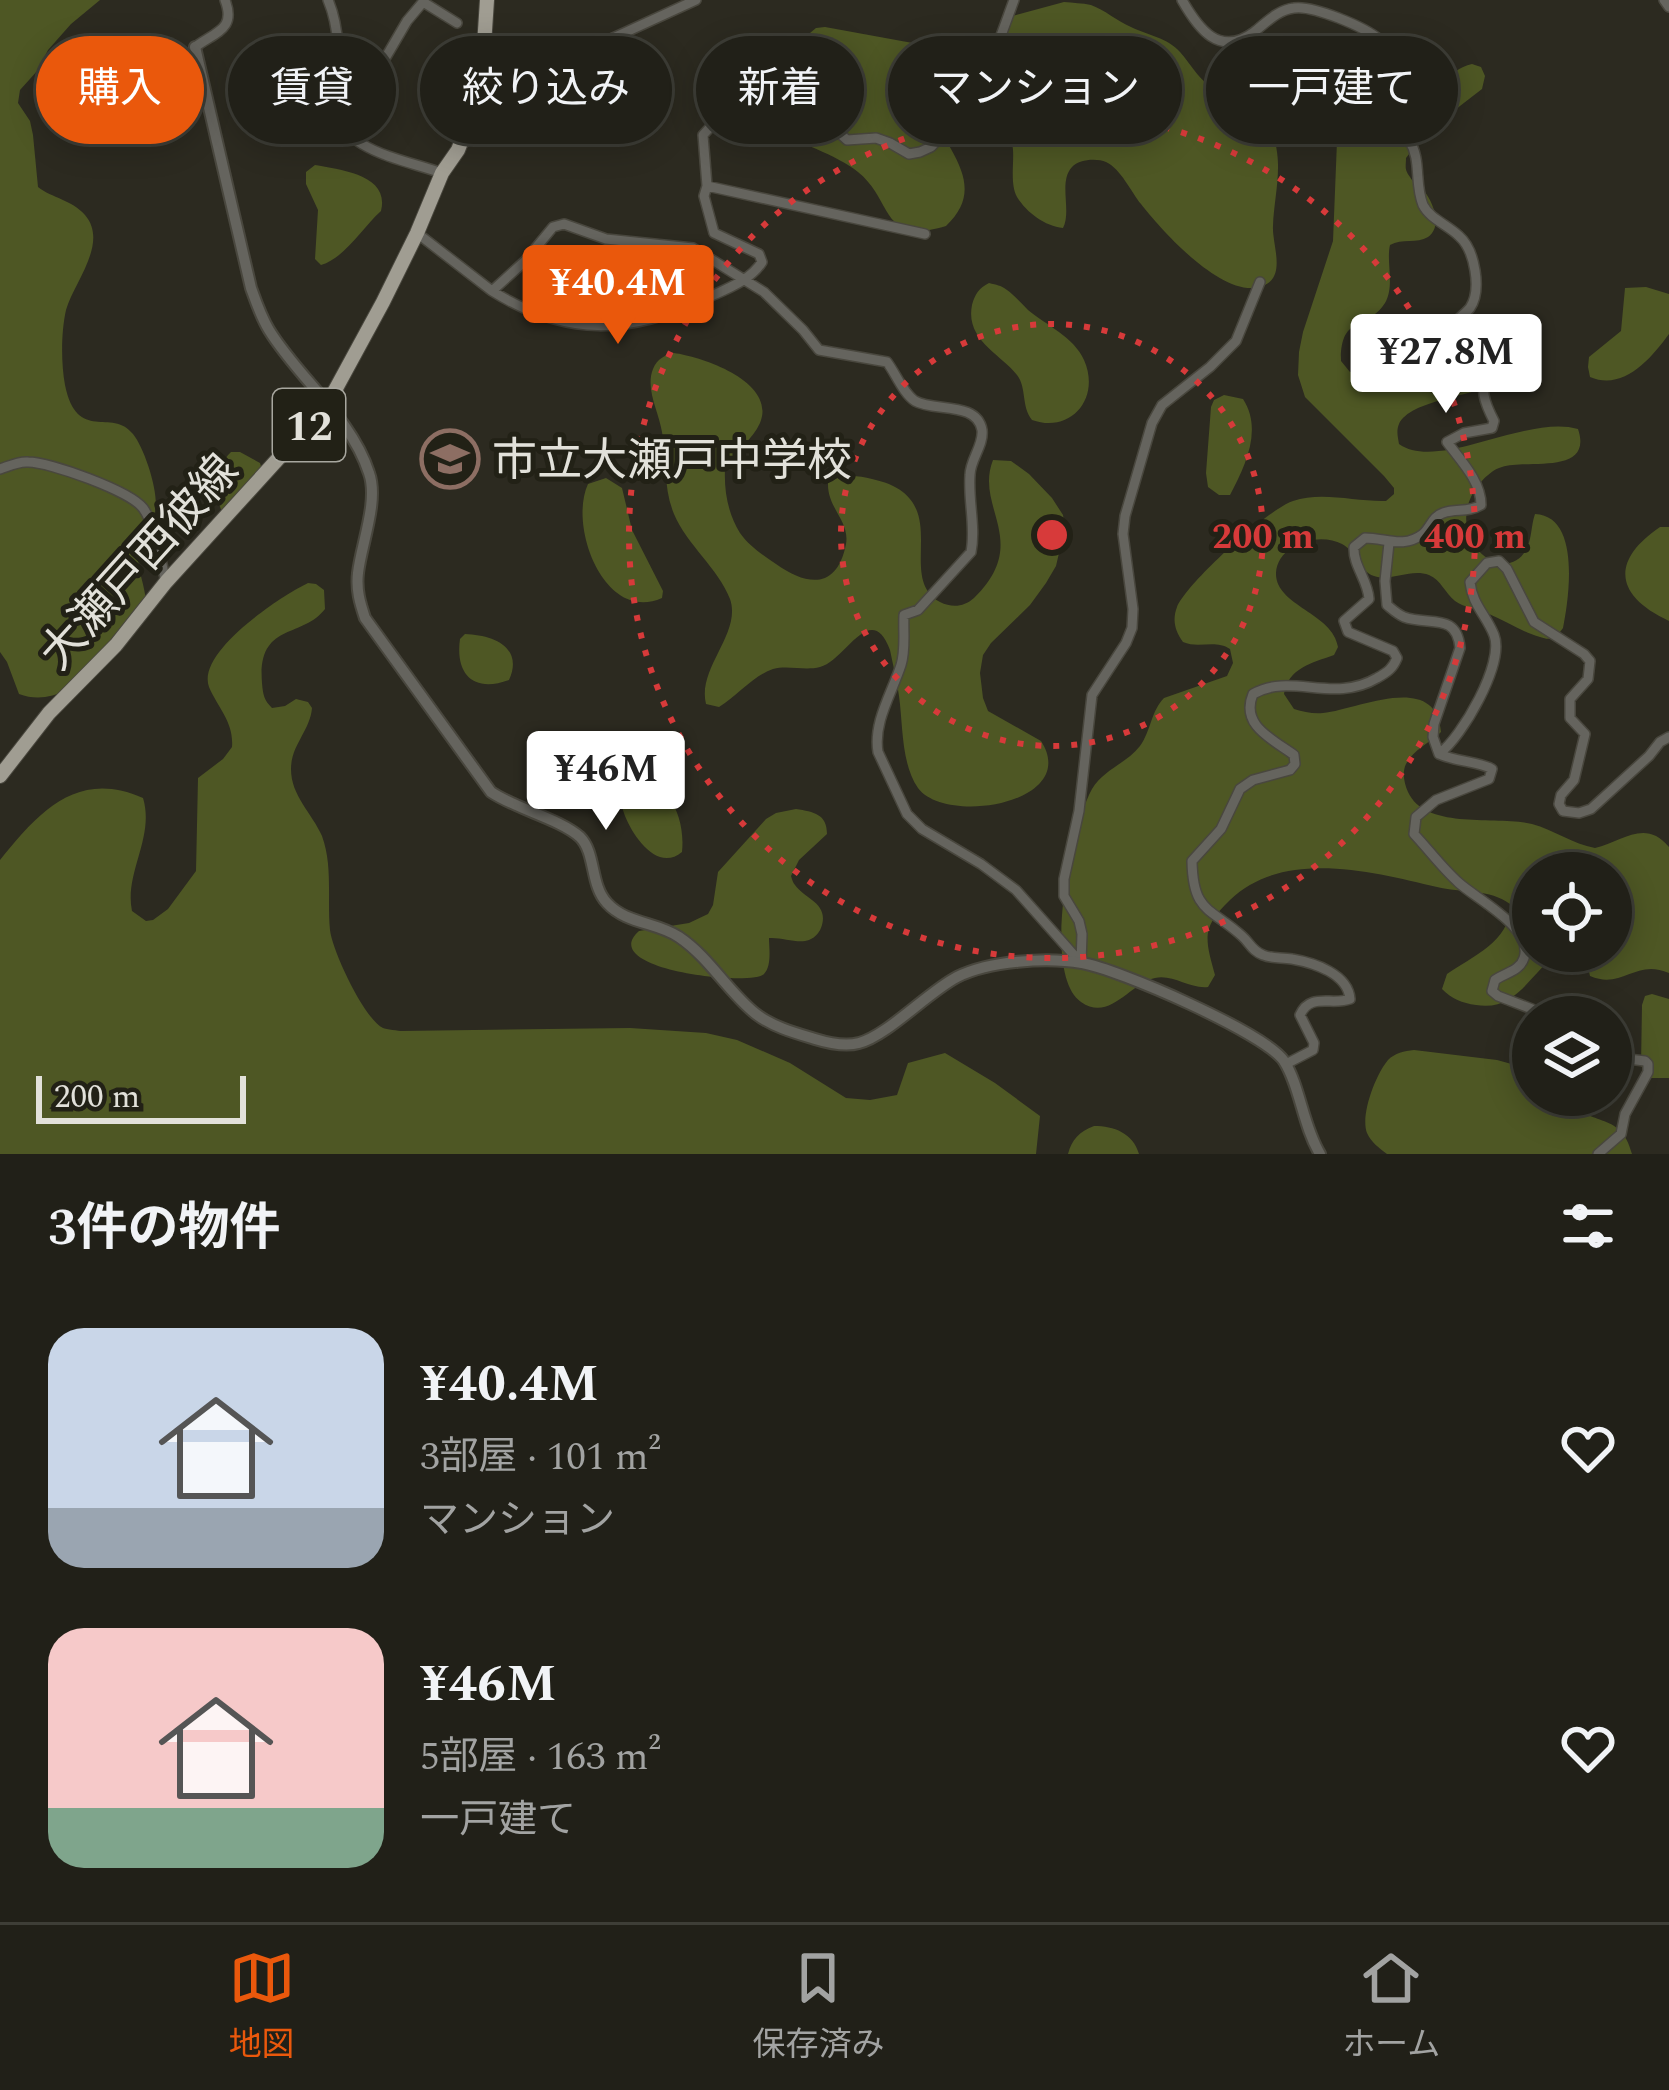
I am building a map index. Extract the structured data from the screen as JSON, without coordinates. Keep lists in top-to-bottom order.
{
  "streets": {
    "main road": ["12", "大瀬戸西彼線"]
  },
  "places": {
    "school or university": ["市立大瀬戸中学校"]
  },
  "scale_bar": "200 m",
  "page": {
    "chip": [
      "購入",
      "賃貸",
      "絞り込み",
      "新着",
      "マンション",
      "一戸建て"
    ],
    "price": ["¥40.4M", "¥27.8M", "¥46M"],
    "scale": "200 m",
    "heading": "3件の物件",
    "list": [
      {
        "name": "¥40.4M",
        "note": "3部屋 · 101 m² · マンション"
      },
      {
        "name": "¥46M",
        "note": "5部屋 · 163 m² · 一戸建て"
      }
    ],
    "tabs": ["地図", "保存済み", "ホーム"]
  },
  "rings": ["200 m", "400 m"]
}
